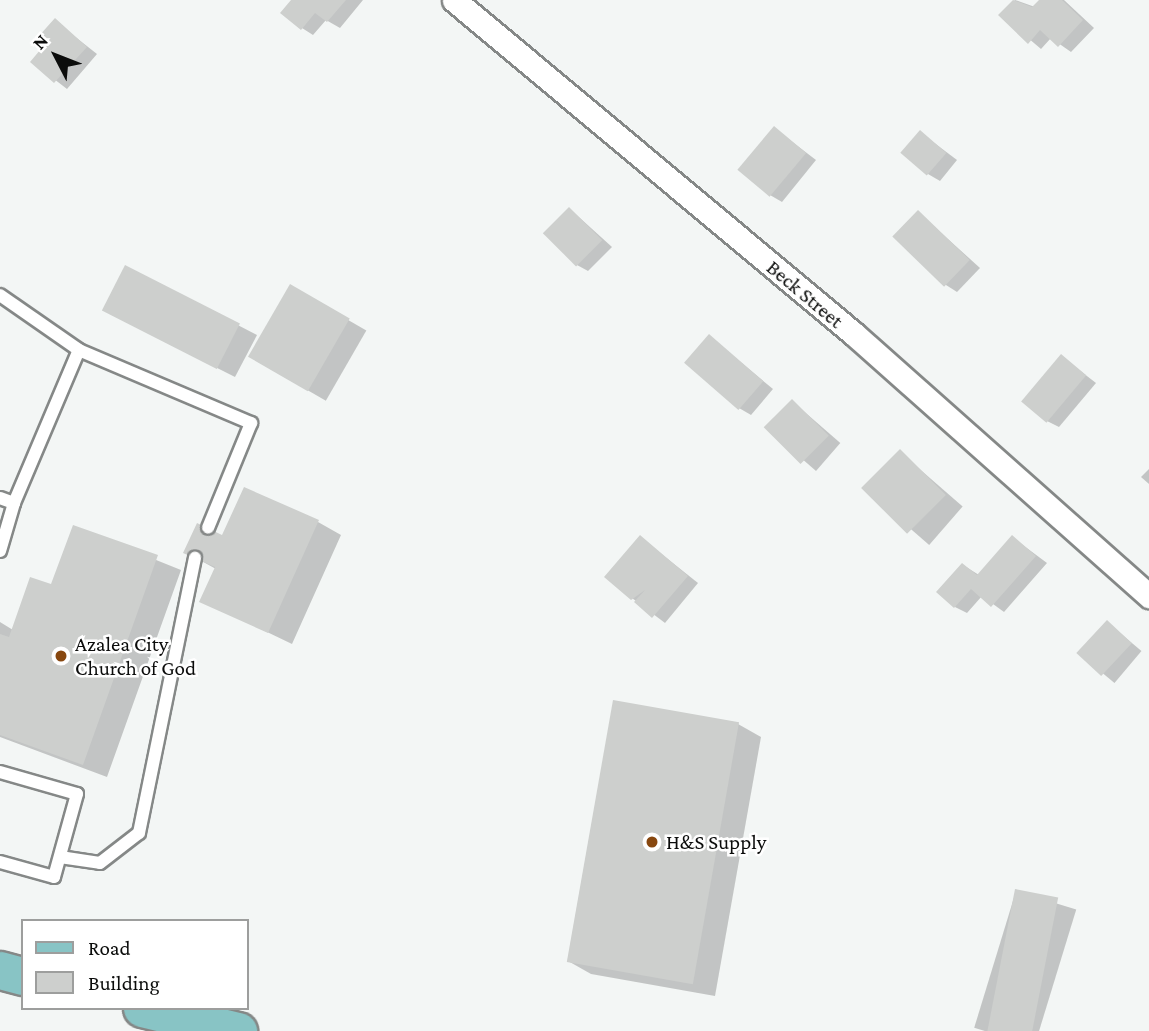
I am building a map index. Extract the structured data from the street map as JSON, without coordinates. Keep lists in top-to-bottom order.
{
  "streets": {
    "street": ["Beck Street"]
  },
  "places": ["Azalea City Church of God", "H&S Supply"],
  "legend": ["Road", "Building"],
  "north": "top left"
}
